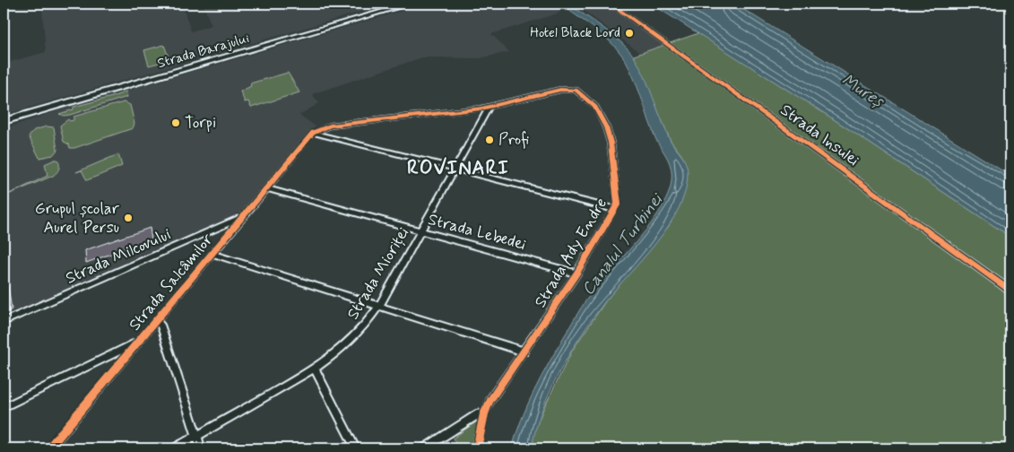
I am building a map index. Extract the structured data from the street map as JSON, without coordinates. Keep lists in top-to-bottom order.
{
  "streets": {
    "main road": ["Strada Barajului"],
    "street": [
      "Strada Insulei",
      "Strada Lebedei",
      "Strada Ady Endre",
      "Strada Milcovului",
      "Strada Mioriței",
      "Strada Salcâmilor"
    ]
  },
  "crossings": [
    ["Strada Lebedei", "Strada Ady Endre"],
    ["Strada Lebedei", "Strada Mioriței"],
    ["Strada Lebedei", "Strada Salcâmilor"],
    ["Strada Ady Endre", "Strada Mioriței"],
    ["Strada Ady Endre", "Strada Salcâmilor"],
    ["Strada Milcovului", "Strada Salcâmilor"]
  ],
  "districts": ["ROVINARI"],
  "water": ["Mureș", "Canalul Turbinei"],
  "places": [
    "Hotel Black Lord",
    "Torpi",
    "Profi",
    "Grupul școlar Aurel Persu"
  ]
}
